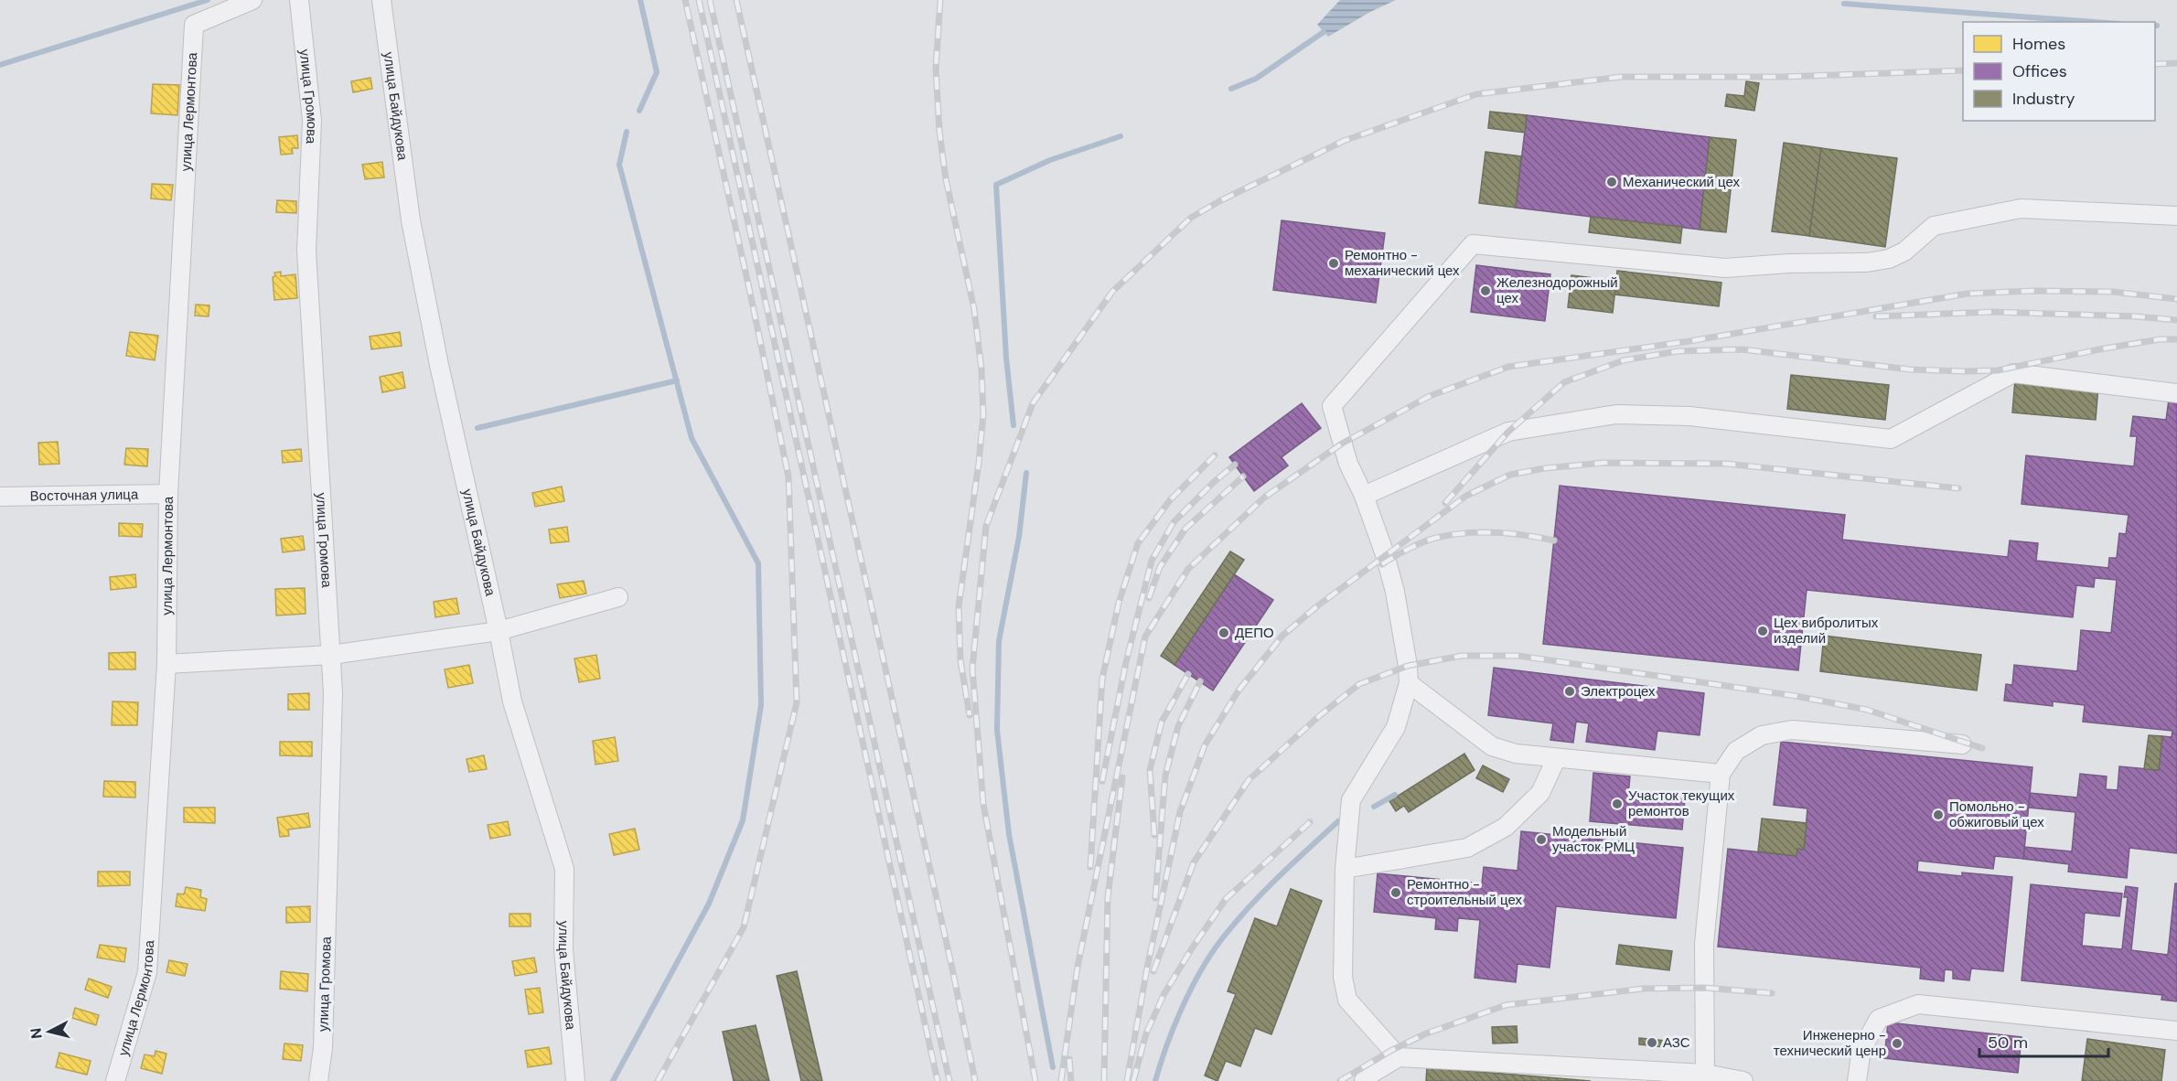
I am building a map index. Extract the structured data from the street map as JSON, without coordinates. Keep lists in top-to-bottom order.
{
  "streets": {
    "street": [
      "улица Громова",
      "улица Байдукова",
      "улица Лермонтова",
      "Восточная улица"
    ]
  },
  "crossings": [
    ["улица Лермонтова", "Восточная улица"]
  ],
  "places": [
    "Механический цех",
    "Ремонтно - механический цех",
    "Железнодорожный цех",
    "Цех вибролитых изделий",
    "ДЕПО",
    "Электроцех",
    "Участок текущих ремонтов",
    "Помольно - обжиговый цех",
    "Модельный участок РМЦ",
    "Ремонтно - строительный цех",
    "АЗС",
    "Инженерно - технический ценр"
  ],
  "legend": ["Homes", "Offices", "Industry"],
  "scale_bar": "50 m",
  "north": "left"
}
